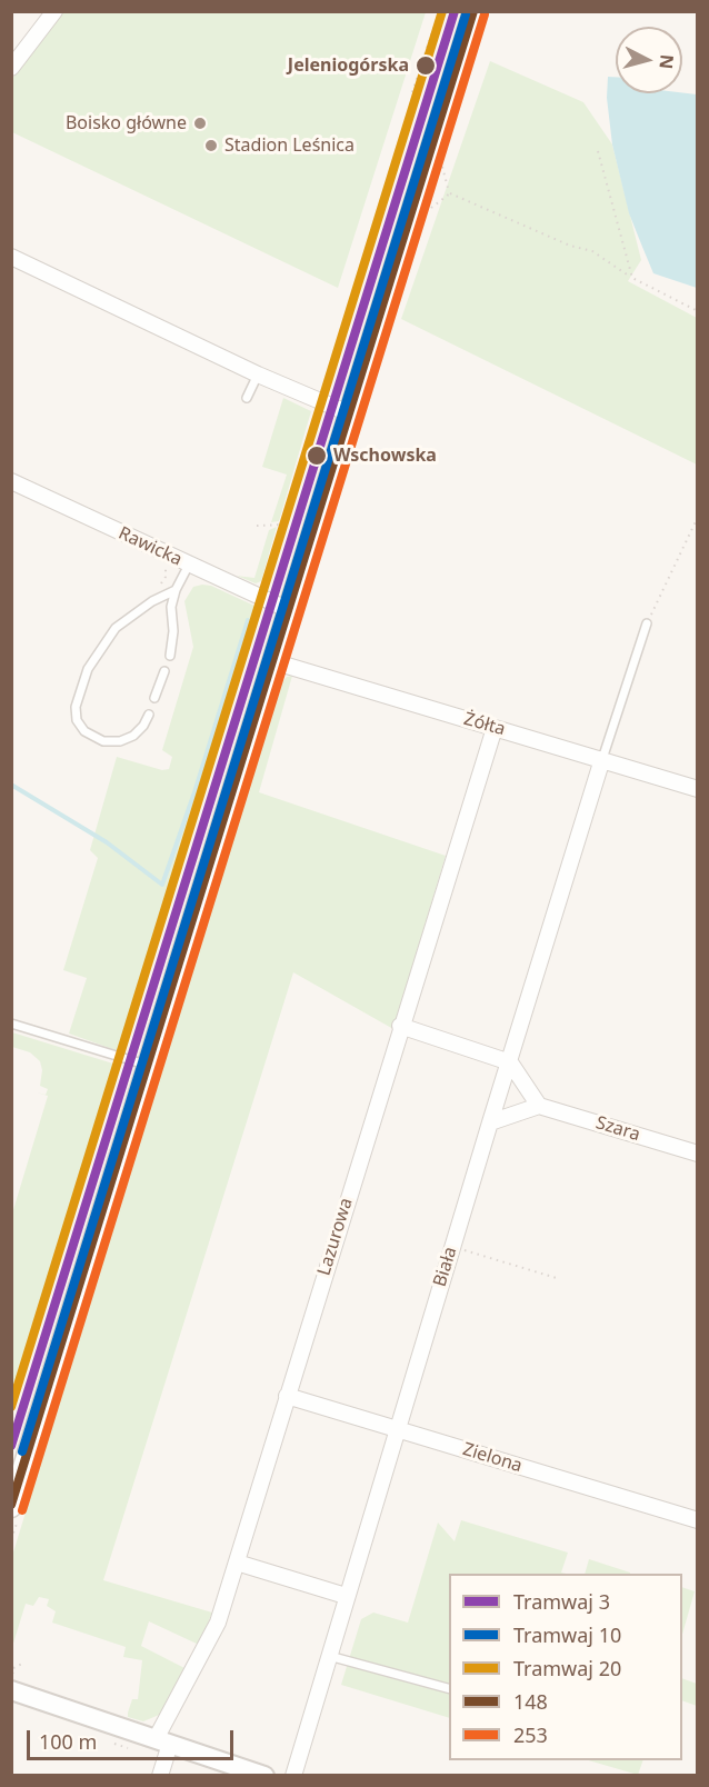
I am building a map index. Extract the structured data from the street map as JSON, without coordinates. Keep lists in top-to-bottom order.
{
  "streets": {
    "street": [
      "Rawicka",
      "Żółta",
      "Szara",
      "Lazurowa",
      "Biała",
      "Zielona"
    ]
  },
  "crossings": [
    ["Żółta", "Lazurowa"],
    ["Żółta", "Biała"],
    ["Lazurowa", "Zielona"],
    ["Biała", "Zielona"]
  ],
  "places": [
    "Jeleniogórska",
    "Boisko główne",
    "Stadion Leśnica",
    "Wschowska"
  ],
  "lines": [
    "tram line 3",
    "tram line 20",
    "transit line 148",
    "tram line 10",
    "transit line 253"
  ],
  "legend": [
    "Tramwaj 3",
    "Tramwaj 10",
    "Tramwaj 20",
    "148",
    "253"
  ],
  "scale_bar": "100 m",
  "north": "right"
}
